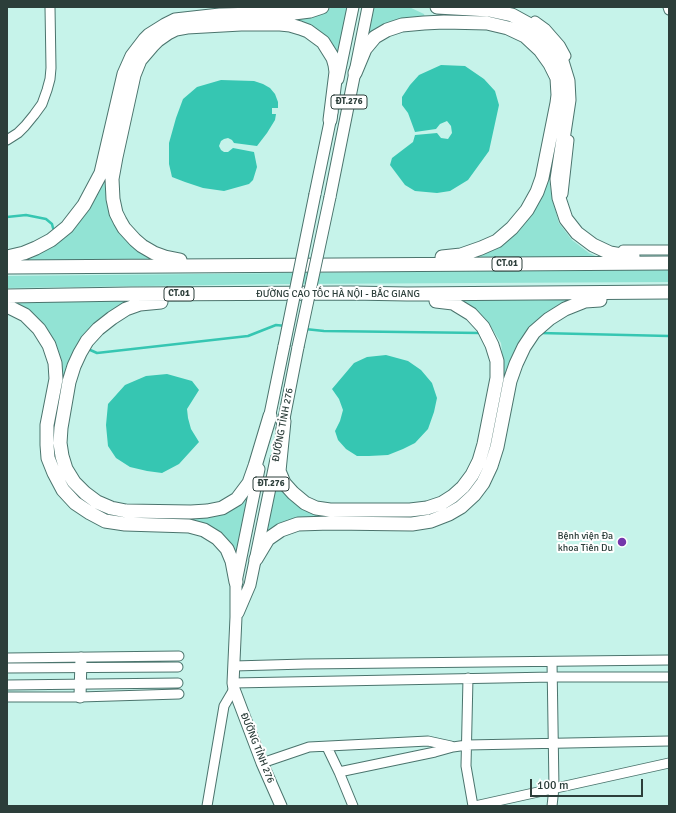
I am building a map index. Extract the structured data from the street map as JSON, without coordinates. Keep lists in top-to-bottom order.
{
  "streets": {
    "highway": ["CT.01", "ĐƯỜNG CAO TỐC HÀ NỘI - BẮC GIANG"],
    "main road": ["ĐT.276", "ĐƯỜNG TỈNH 276"]
  },
  "crossings": [
    ["ĐT.276", "ĐƯỜNG TỈNH 276"]
  ],
  "places": ["Bệnh viện Đa khoa Tiên Du"],
  "scale_bar": "100 m"
}
